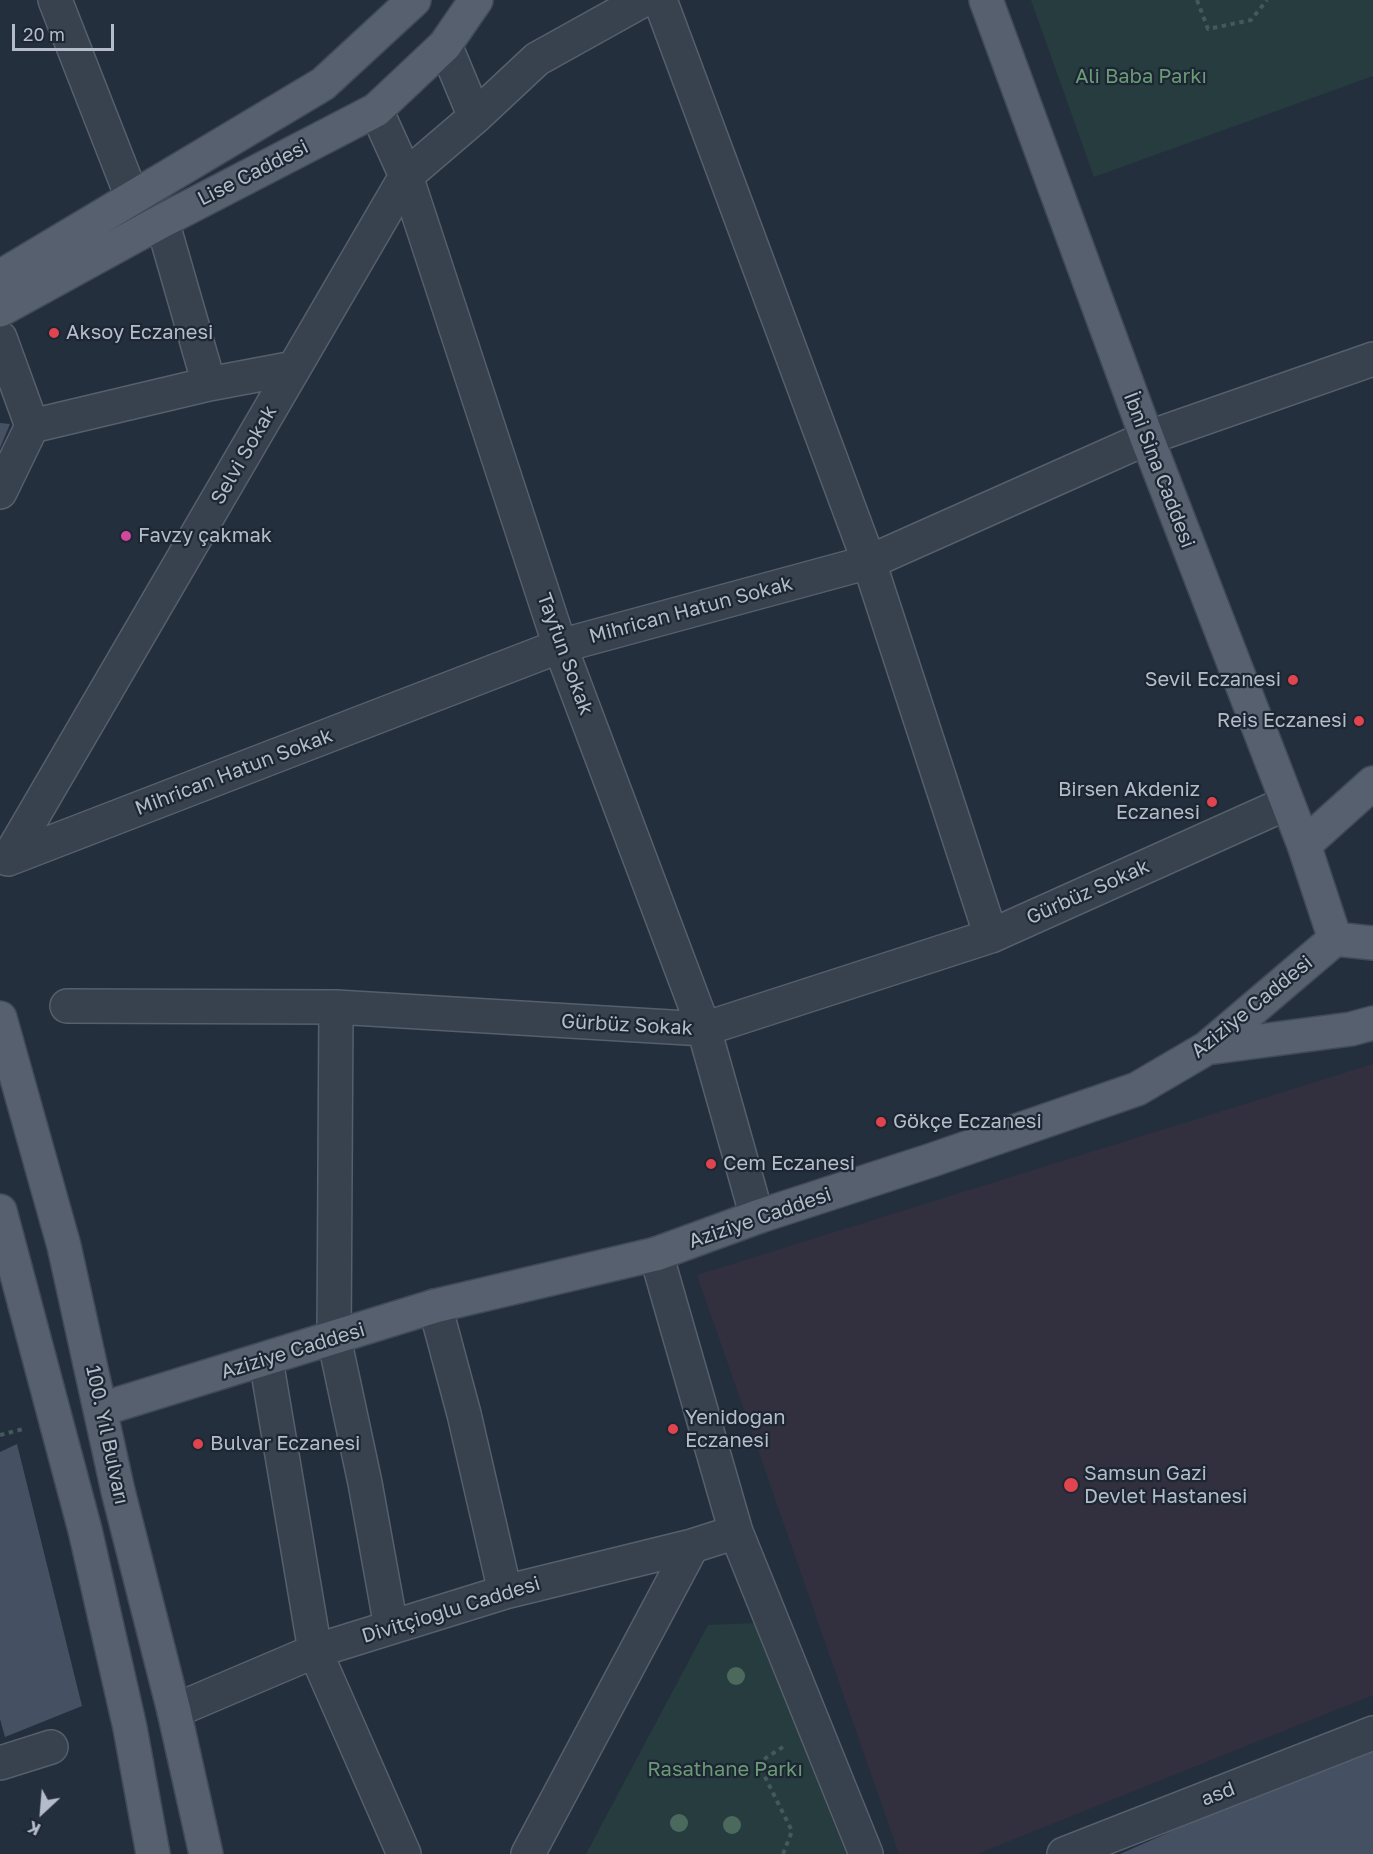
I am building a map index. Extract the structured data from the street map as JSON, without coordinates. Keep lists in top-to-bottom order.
{
  "streets": {
    "main road": [
      "Lise Caddesi",
      "İbni Sina Caddesi",
      "Aziziye Caddesi",
      "100. Yıl Bulvarı"
    ],
    "street": [
      "Selvi Sokak",
      "Mihrican Hatun Sokak",
      "Tayfun Sokak",
      "Gürbüz Sokak",
      "Divitçioğlu Caddesi",
      "asd"
    ]
  },
  "crossings": [
    ["Lise Caddesi", "Tayfun Sokak"],
    ["Selvi Sokak", "Mihrican Hatun Sokak"],
    ["Selvi Sokak", "Tayfun Sokak"],
    ["İbni Sina Caddesi", "Mihrican Hatun Sokak"],
    ["İbni Sina Caddesi", "Gürbüz Sokak"],
    ["İbni Sina Caddesi", "Aziziye Caddesi"],
    ["Mihrican Hatun Sokak", "Tayfun Sokak"],
    ["Tayfun Sokak", "Gürbüz Sokak"],
    ["Tayfun Sokak", "Aziziye Caddesi"],
    ["Aziziye Caddesi", "100. Yıl Bulvarı"],
    ["100. Yıl Bulvarı", "Divitçioğlu Caddesi"]
  ],
  "parks": ["Ali Baba Parkı", "Rasathane Parkı"],
  "places": [
    "Aksoy Eczanesi",
    "Favzy çakmak",
    "Sevil Eczanesi",
    "Reis Eczanesi",
    "Birsen Akdeniz Eczanesi",
    "Gökçe Eczanesi",
    "Cem Eczanesi",
    "Yenidoğan Eczanesi",
    "Bulvar Eczanesi",
    "Samsun Gazi Devlet Hastanesi"
  ],
  "scale_bar": "20 m",
  "north": "bottom left"
}
